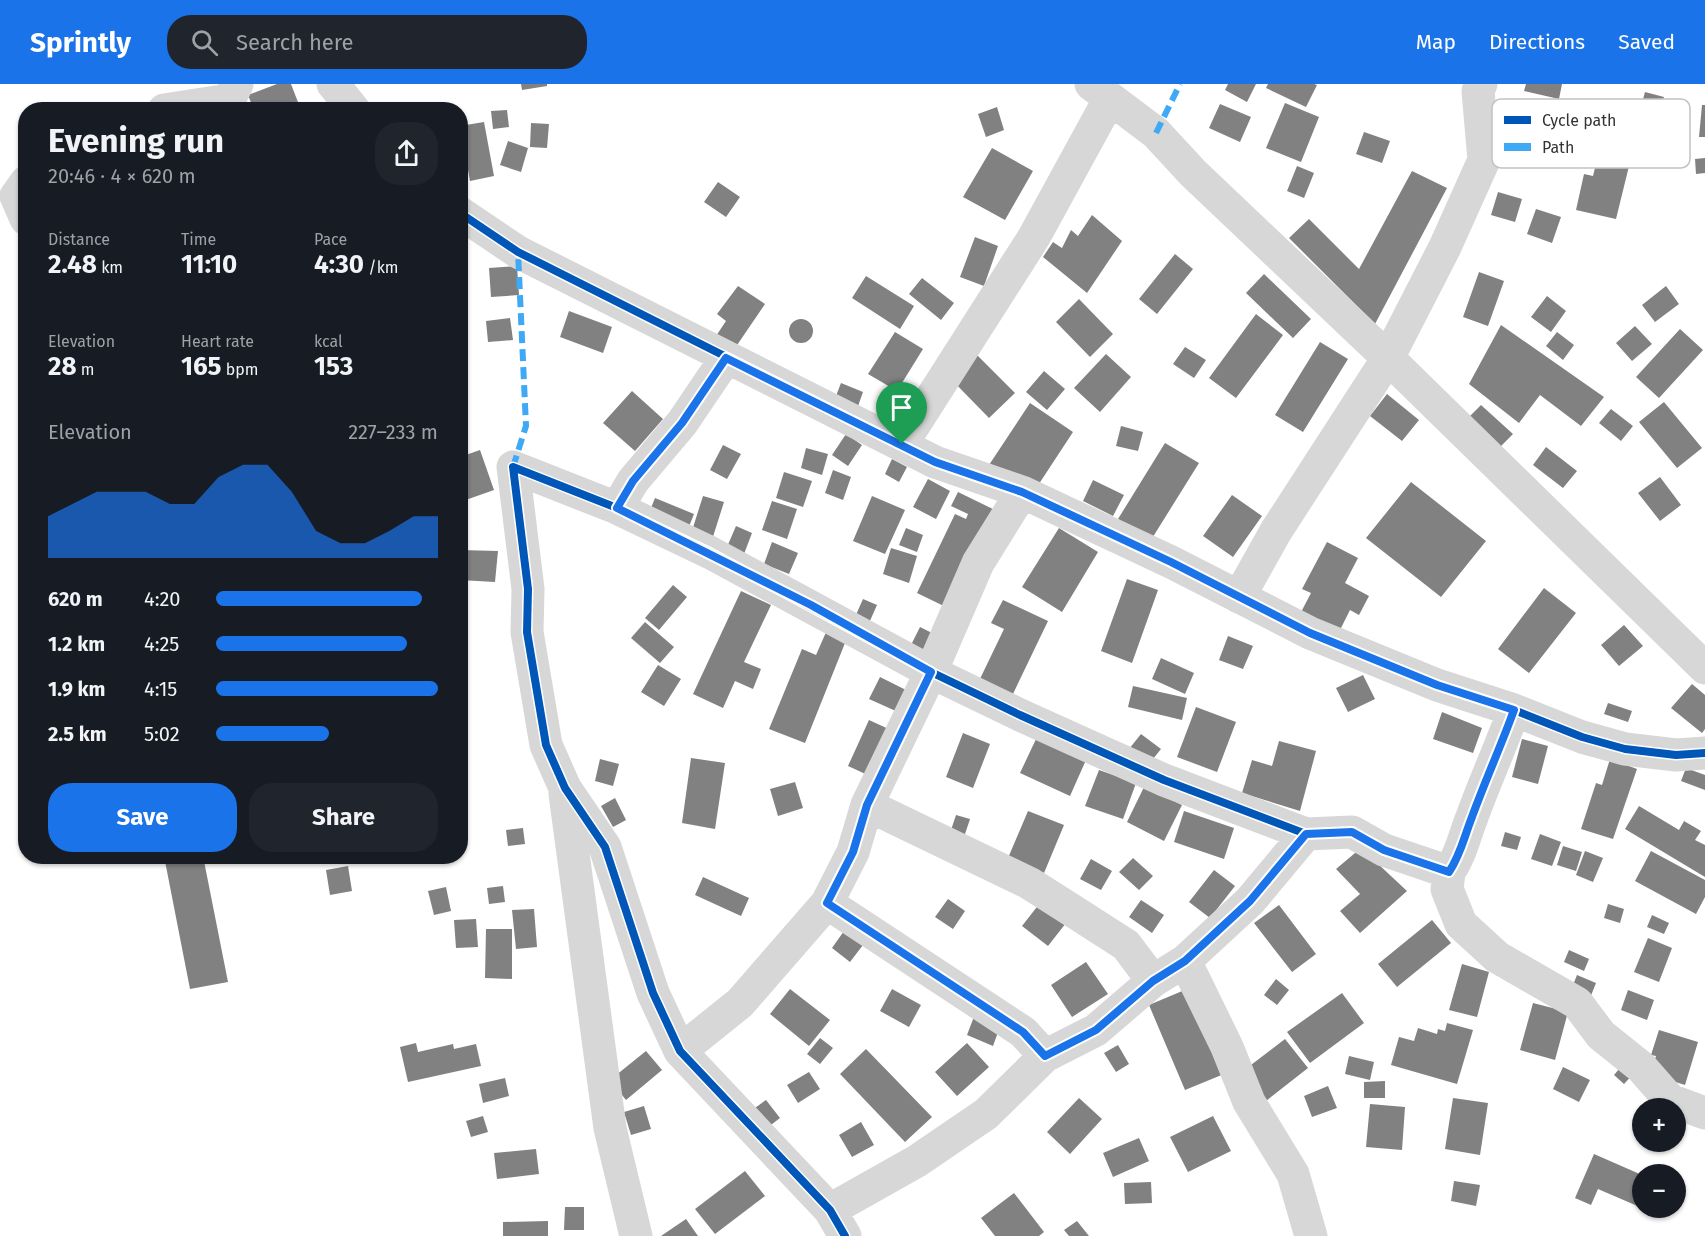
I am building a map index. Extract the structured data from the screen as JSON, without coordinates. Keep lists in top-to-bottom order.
{
  "legend": ["Cycle path", "Path"],
  "page": {
    "header": "Sprintly",
    "search": "Search here",
    "nav": ["Map", "Directions", "Saved"],
    "heading": ["Evening run", "20:46 · 4 × 620 m"],
    "stats": [
      ["Distance", "2.48 km"],
      ["Time", "11:10"],
      ["Pace", "4:30 /km"],
      ["Elevation", "28 m"],
      ["Heart rate", "165 bpm"],
      ["kcal", "153"]
    ],
    "chart": ["Elevation", "227–233 m"],
    "list": [
      {
        "name": "620 m",
        "note": "4:20"
      },
      {
        "name": "1.2 km",
        "note": "4:25"
      },
      {
        "name": "1.9 km",
        "note": "4:15"
      },
      {
        "name": "2.5 km",
        "note": "5:02"
      }
    ],
    "buttons": ["Save", "Share"],
    "map_buttons": ["+", "−"]
  }
}
